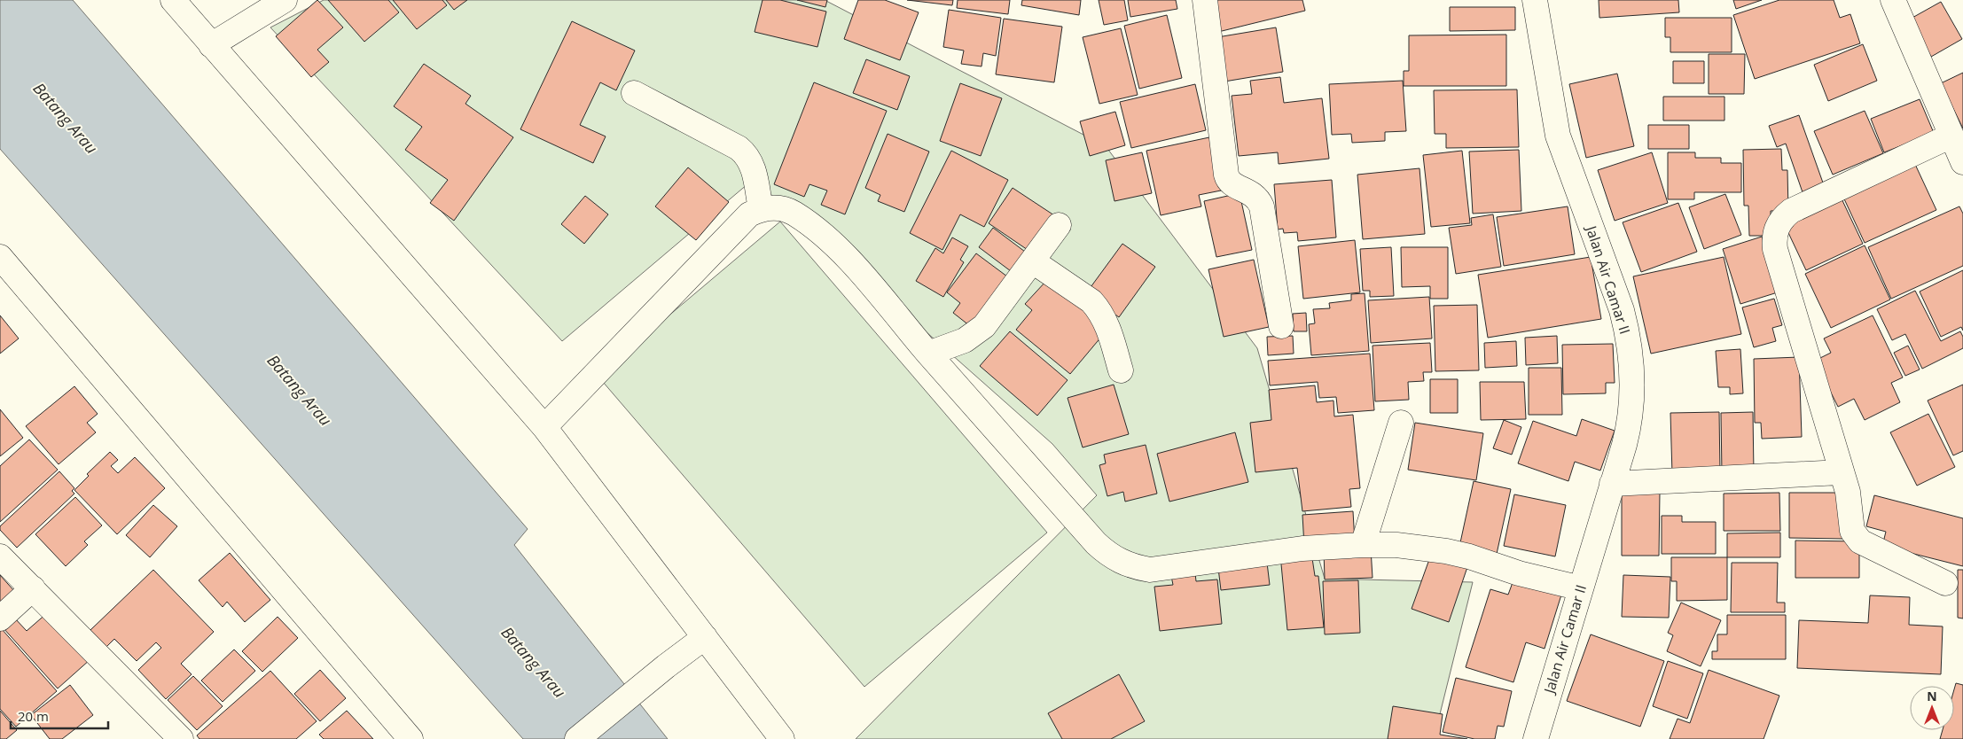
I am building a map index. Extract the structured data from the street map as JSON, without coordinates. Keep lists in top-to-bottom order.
{
  "streets": {
    "street": ["Jalan Air Camar II"]
  },
  "water": ["Batang Arau"],
  "scale_bar": "20 m",
  "north": "top"
}
